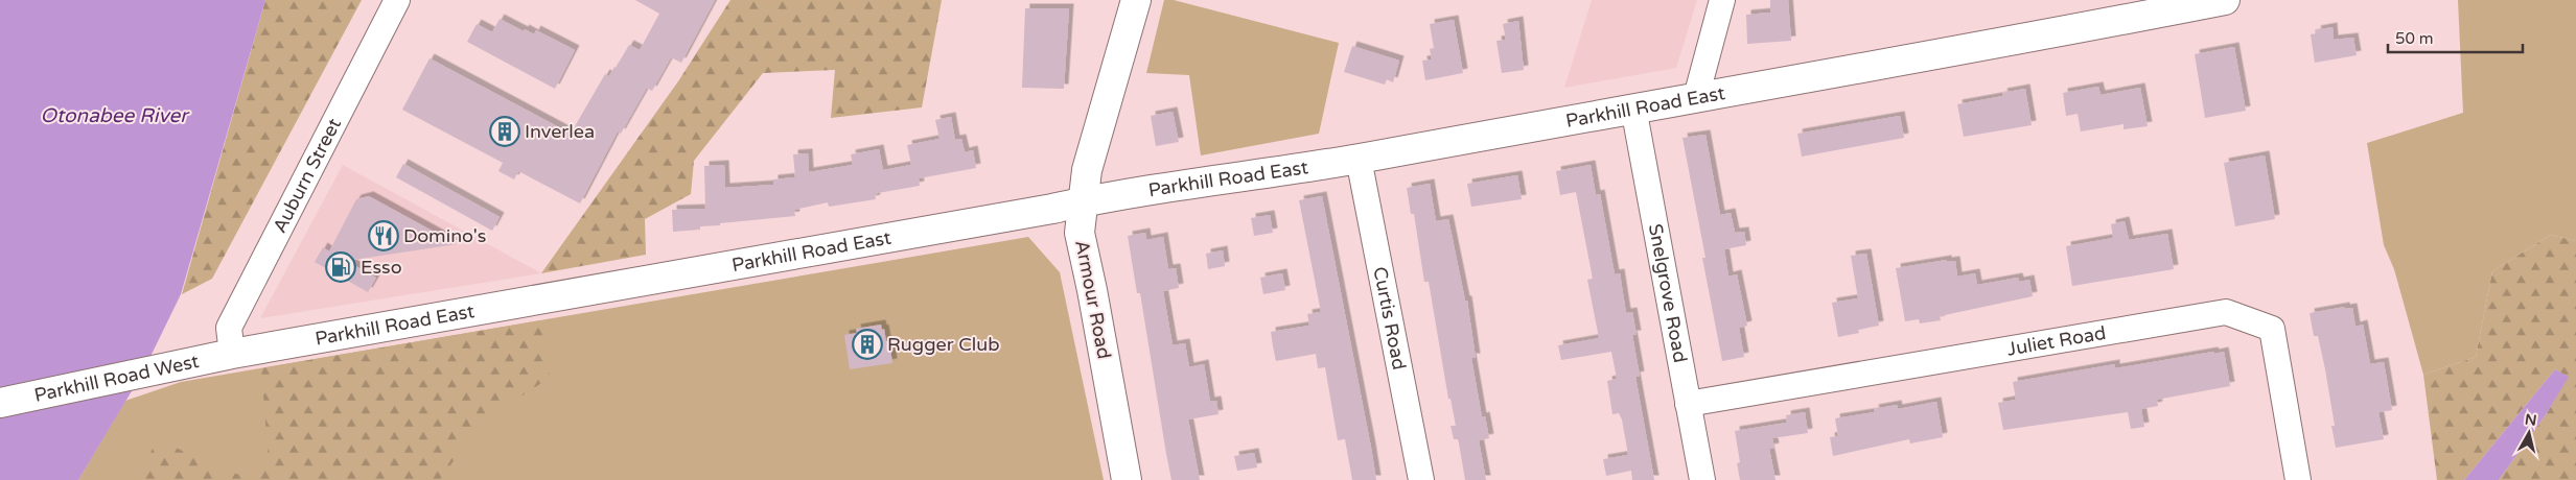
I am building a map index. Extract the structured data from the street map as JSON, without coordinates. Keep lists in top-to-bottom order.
{
  "streets": {
    "main road": ["Parkhill Road East", "Armour Road", "Parkhill Road West"],
    "street": [
      "Auburn Street",
      "Snelgrove Road",
      "Curtis Road",
      "Juliet Road"
    ]
  },
  "crossings": [
    ["Parkhill Road East", "Auburn Street"],
    ["Parkhill Road East", "Snelgrove Road"],
    ["Parkhill Road East", "Armour Road"],
    ["Parkhill Road East", "Curtis Road"],
    ["Parkhill Road East", "Parkhill Road West"],
    ["Auburn Street", "Parkhill Road West"],
    ["Snelgrove Road", "Juliet Road"]
  ],
  "water": ["Otonabee River"],
  "places": {
    "building": ["Inverlea", "Rugger Club"],
    "restaurant": ["Domino's"],
    "fuel station": ["Esso"]
  },
  "scale_bar": "50 m",
  "north": "top"
}
